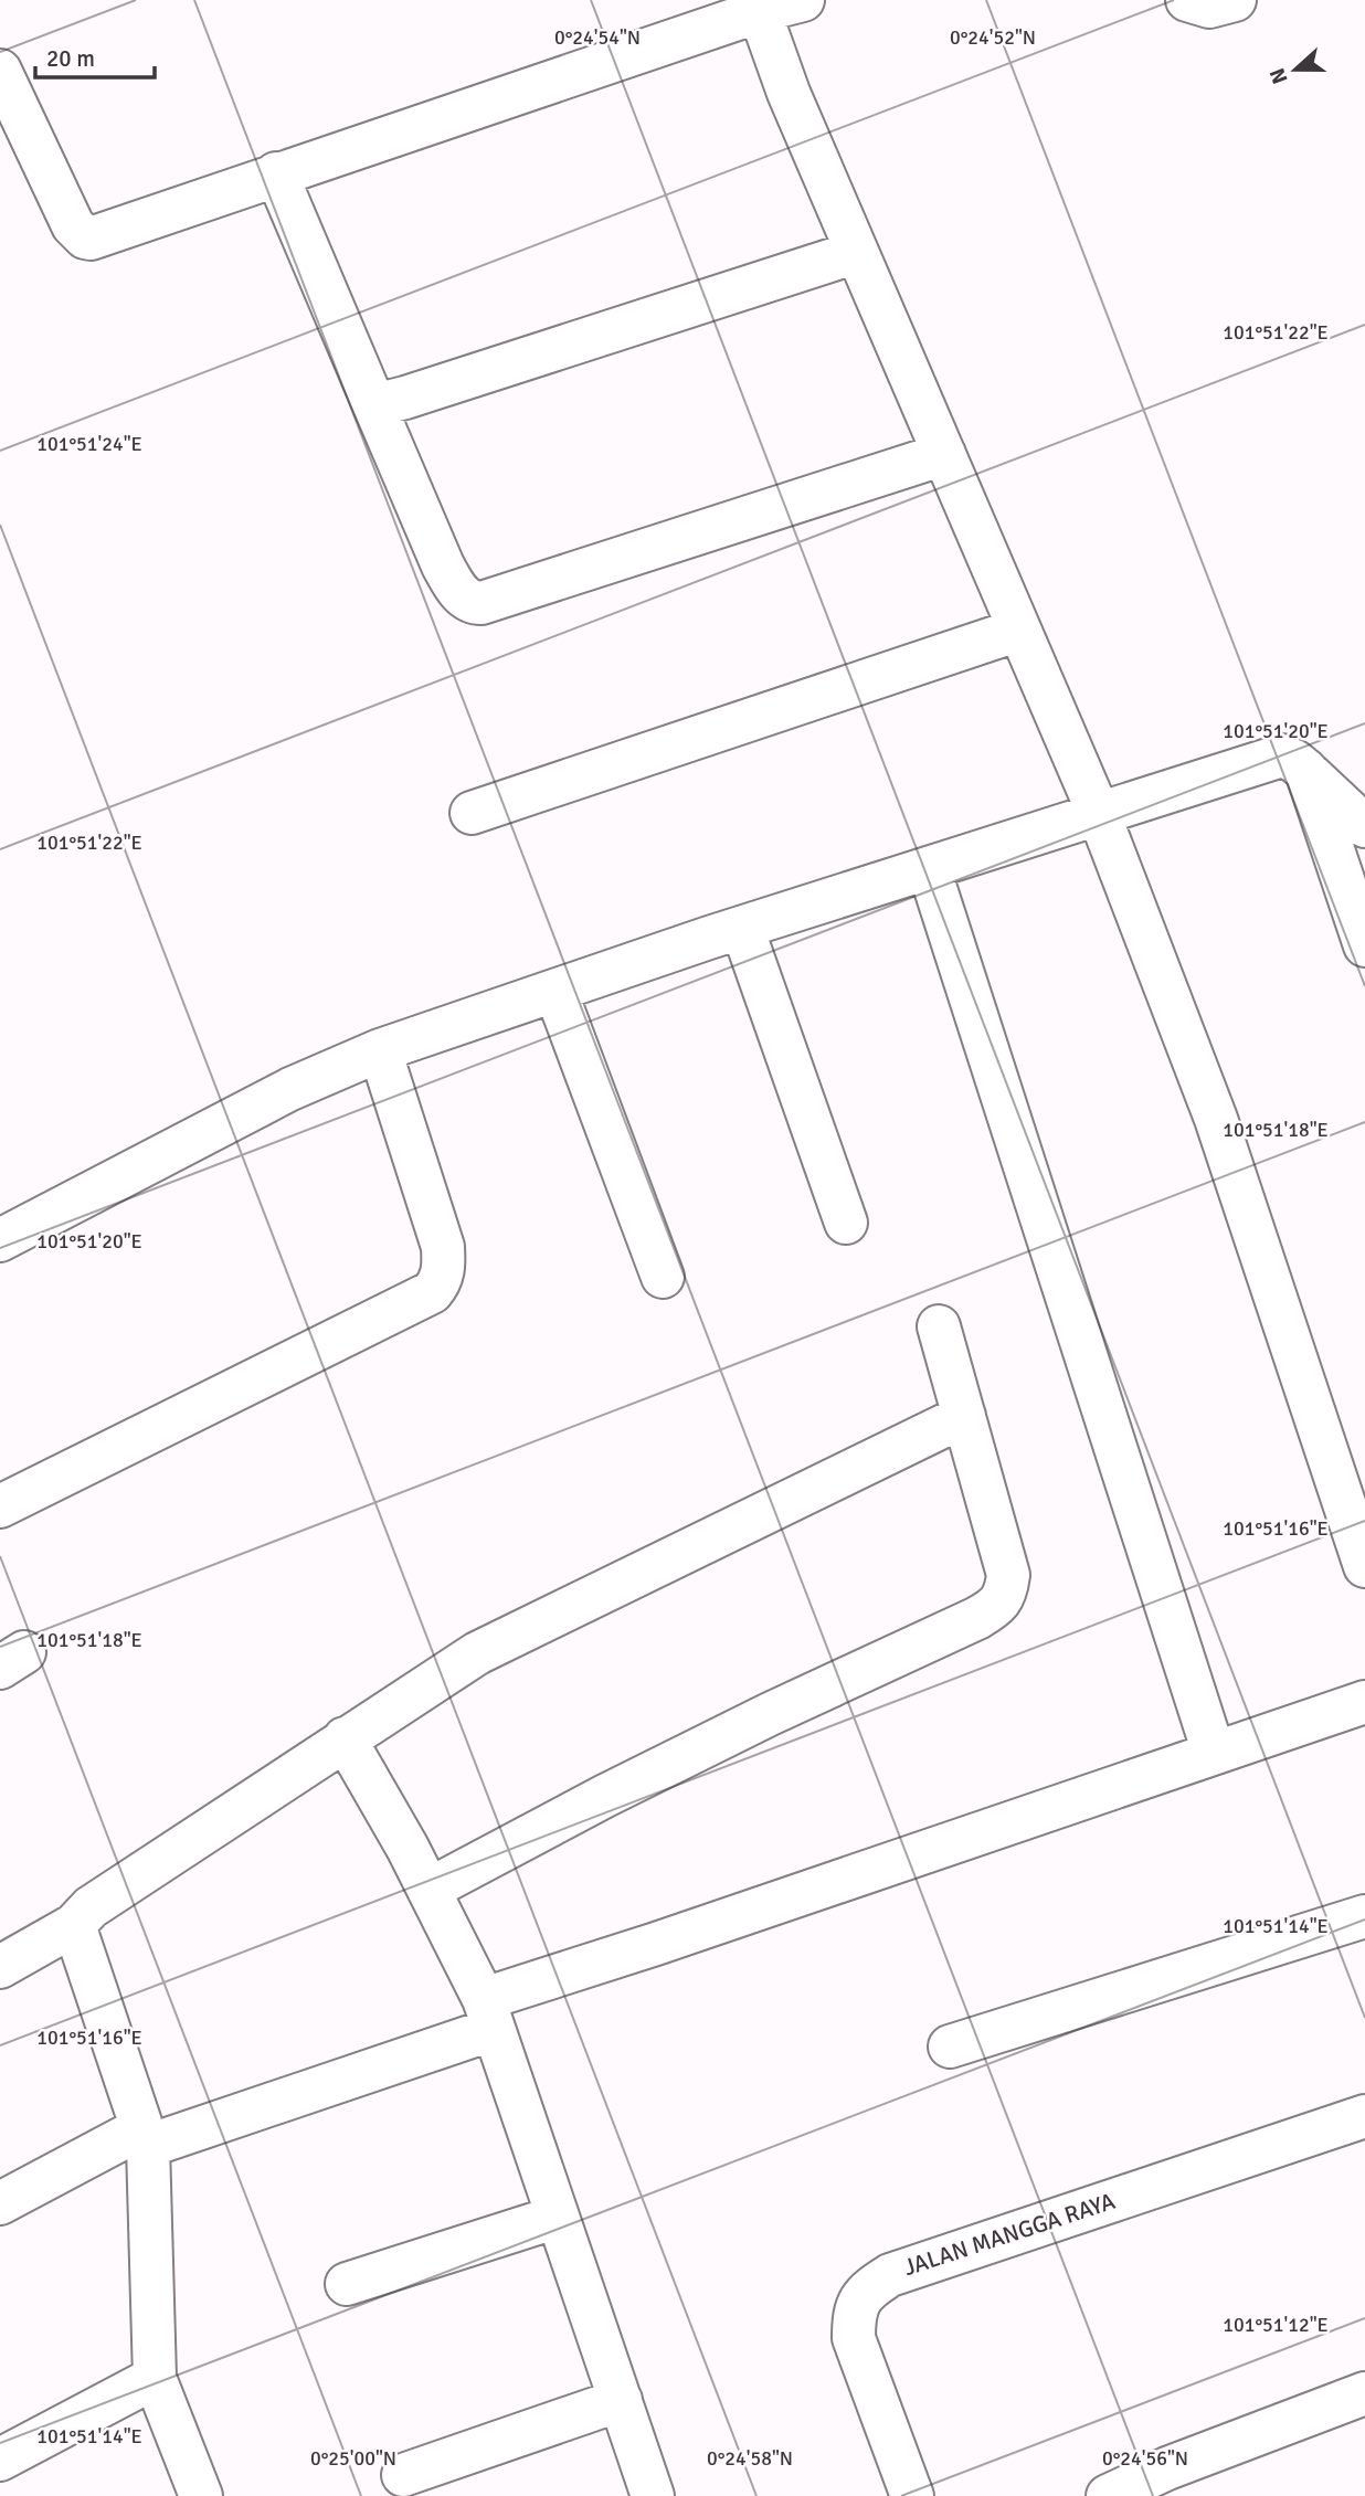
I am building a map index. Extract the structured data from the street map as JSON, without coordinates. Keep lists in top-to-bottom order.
{
  "streets": {
    "street": ["JALAN MANGGA RAYA"]
  },
  "scale_bar": "20 m",
  "north": "left",
  "coordinates": [
    "0°24'54\"N",
    "0°24'52\"N",
    "101°51'22\"E",
    "101°51'24\"E",
    "101°51'20\"E",
    "101°51'18\"E",
    "101°51'16\"E",
    "101°51'14\"E",
    "101°51'12\"E",
    "0°25'00\"N",
    "0°24'58\"N",
    "0°24'56\"N"
  ]
}
